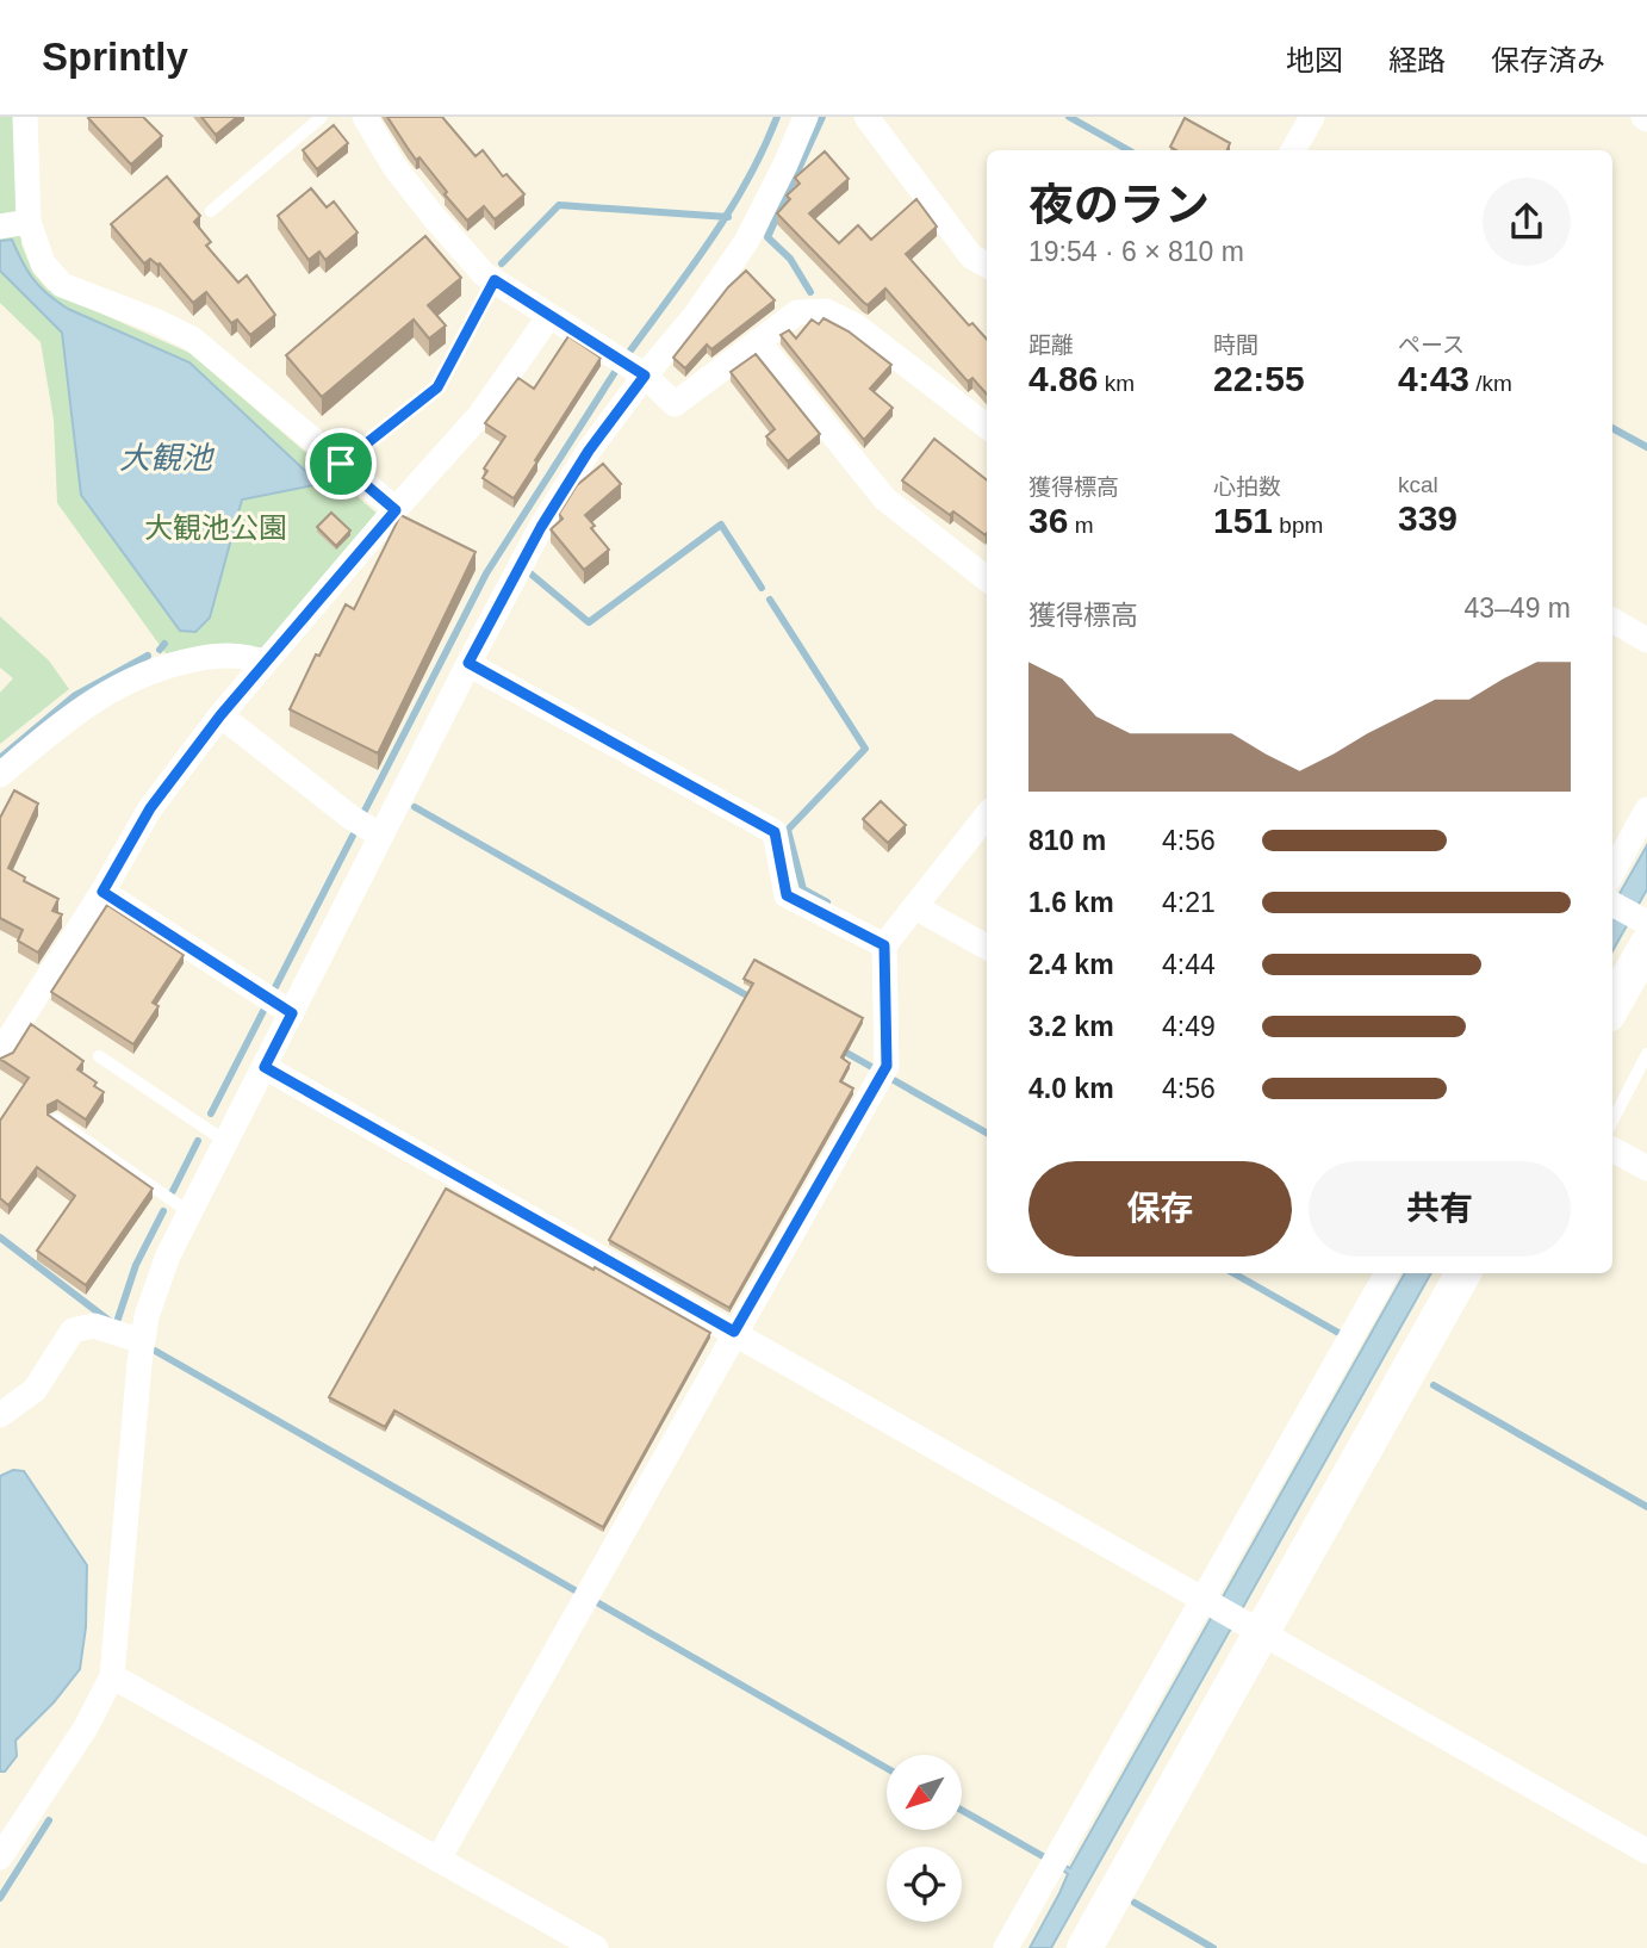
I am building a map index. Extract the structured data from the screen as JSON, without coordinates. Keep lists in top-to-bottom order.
{
  "water": ["大観池"],
  "parks": ["大観池公園"],
  "north": "bottom left",
  "page": {
    "header": "Sprintly",
    "nav": ["地図", "経路", "保存済み"],
    "heading": ["夜のラン", "19:54 · 6 × 810 m"],
    "stats": [
      ["距離", "4.86 km"],
      ["時間", "22:55"],
      ["ペース", "4:43 /km"],
      ["獲得標高", "36 m"],
      ["心拍数", "151 bpm"],
      ["kcal", "339"]
    ],
    "chart": ["獲得標高", "43–49 m"],
    "list": [
      {
        "name": "810 m",
        "note": "4:56"
      },
      {
        "name": "1.6 km",
        "note": "4:21"
      },
      {
        "name": "2.4 km",
        "note": "4:44"
      },
      {
        "name": "3.2 km",
        "note": "4:49"
      },
      {
        "name": "4.0 km",
        "note": "4:56"
      }
    ],
    "buttons": ["保存", "共有"]
  }
}
